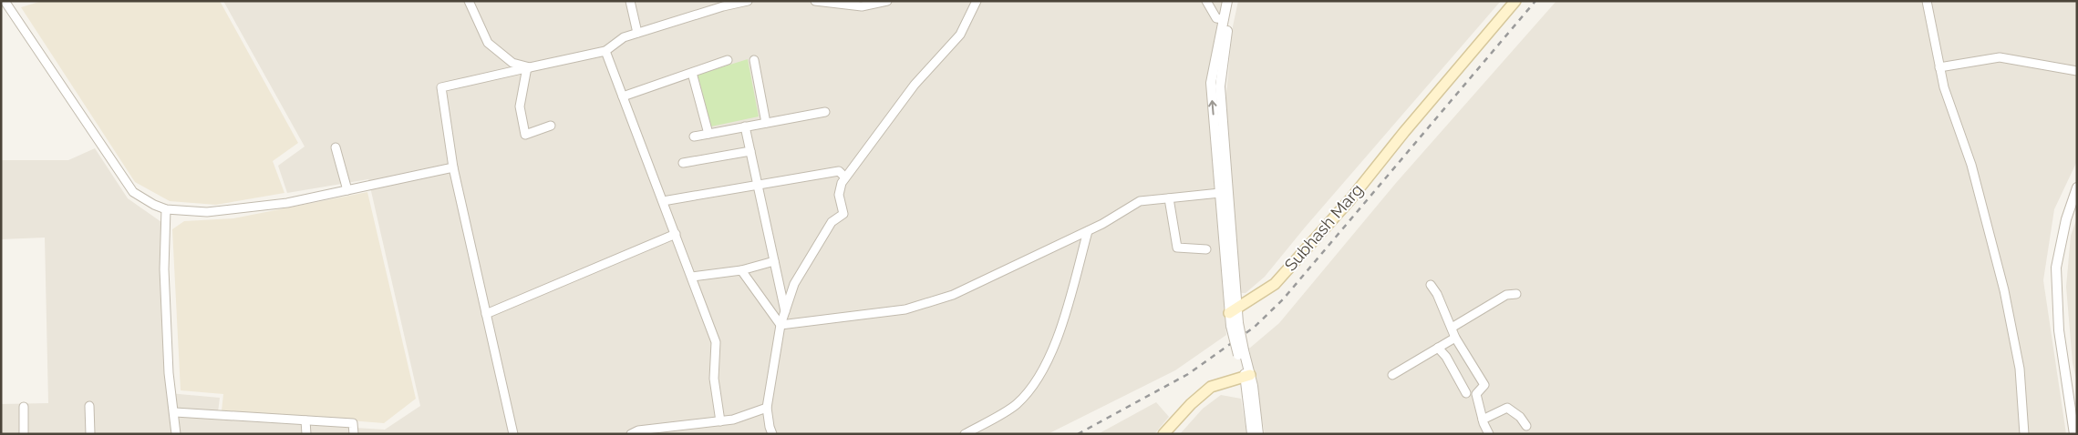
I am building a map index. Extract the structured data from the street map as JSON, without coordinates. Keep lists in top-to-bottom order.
{
  "streets": {
    "main road": ["Subhash Marg"]
  }
}
